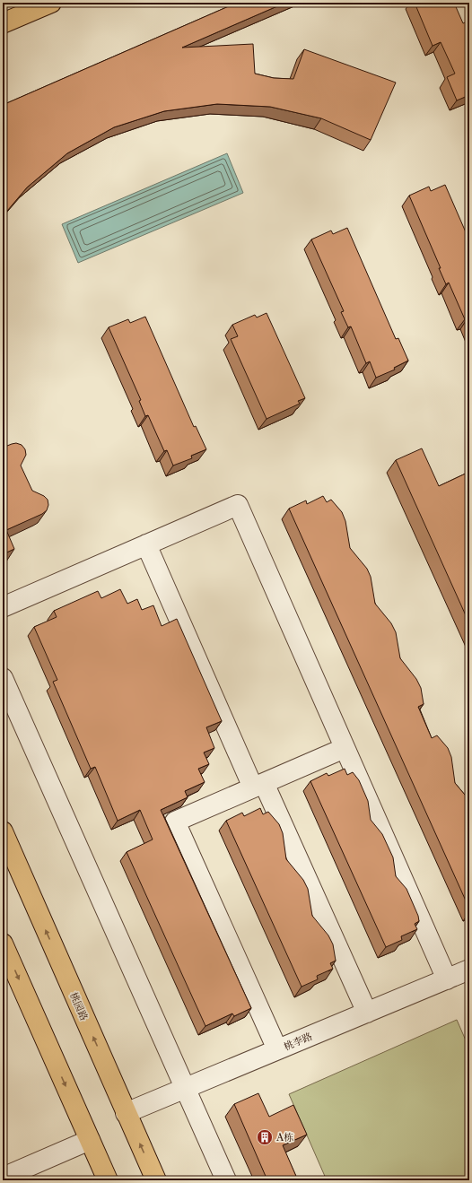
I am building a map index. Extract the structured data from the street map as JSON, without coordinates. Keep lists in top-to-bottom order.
{
  "streets": {
    "main road": ["桃园路"],
    "street": ["桃李路"]
  },
  "crossings": [
    ["桃园路", "桃李路"]
  ],
  "places": {
    "building": ["A栋"]
  }
}
